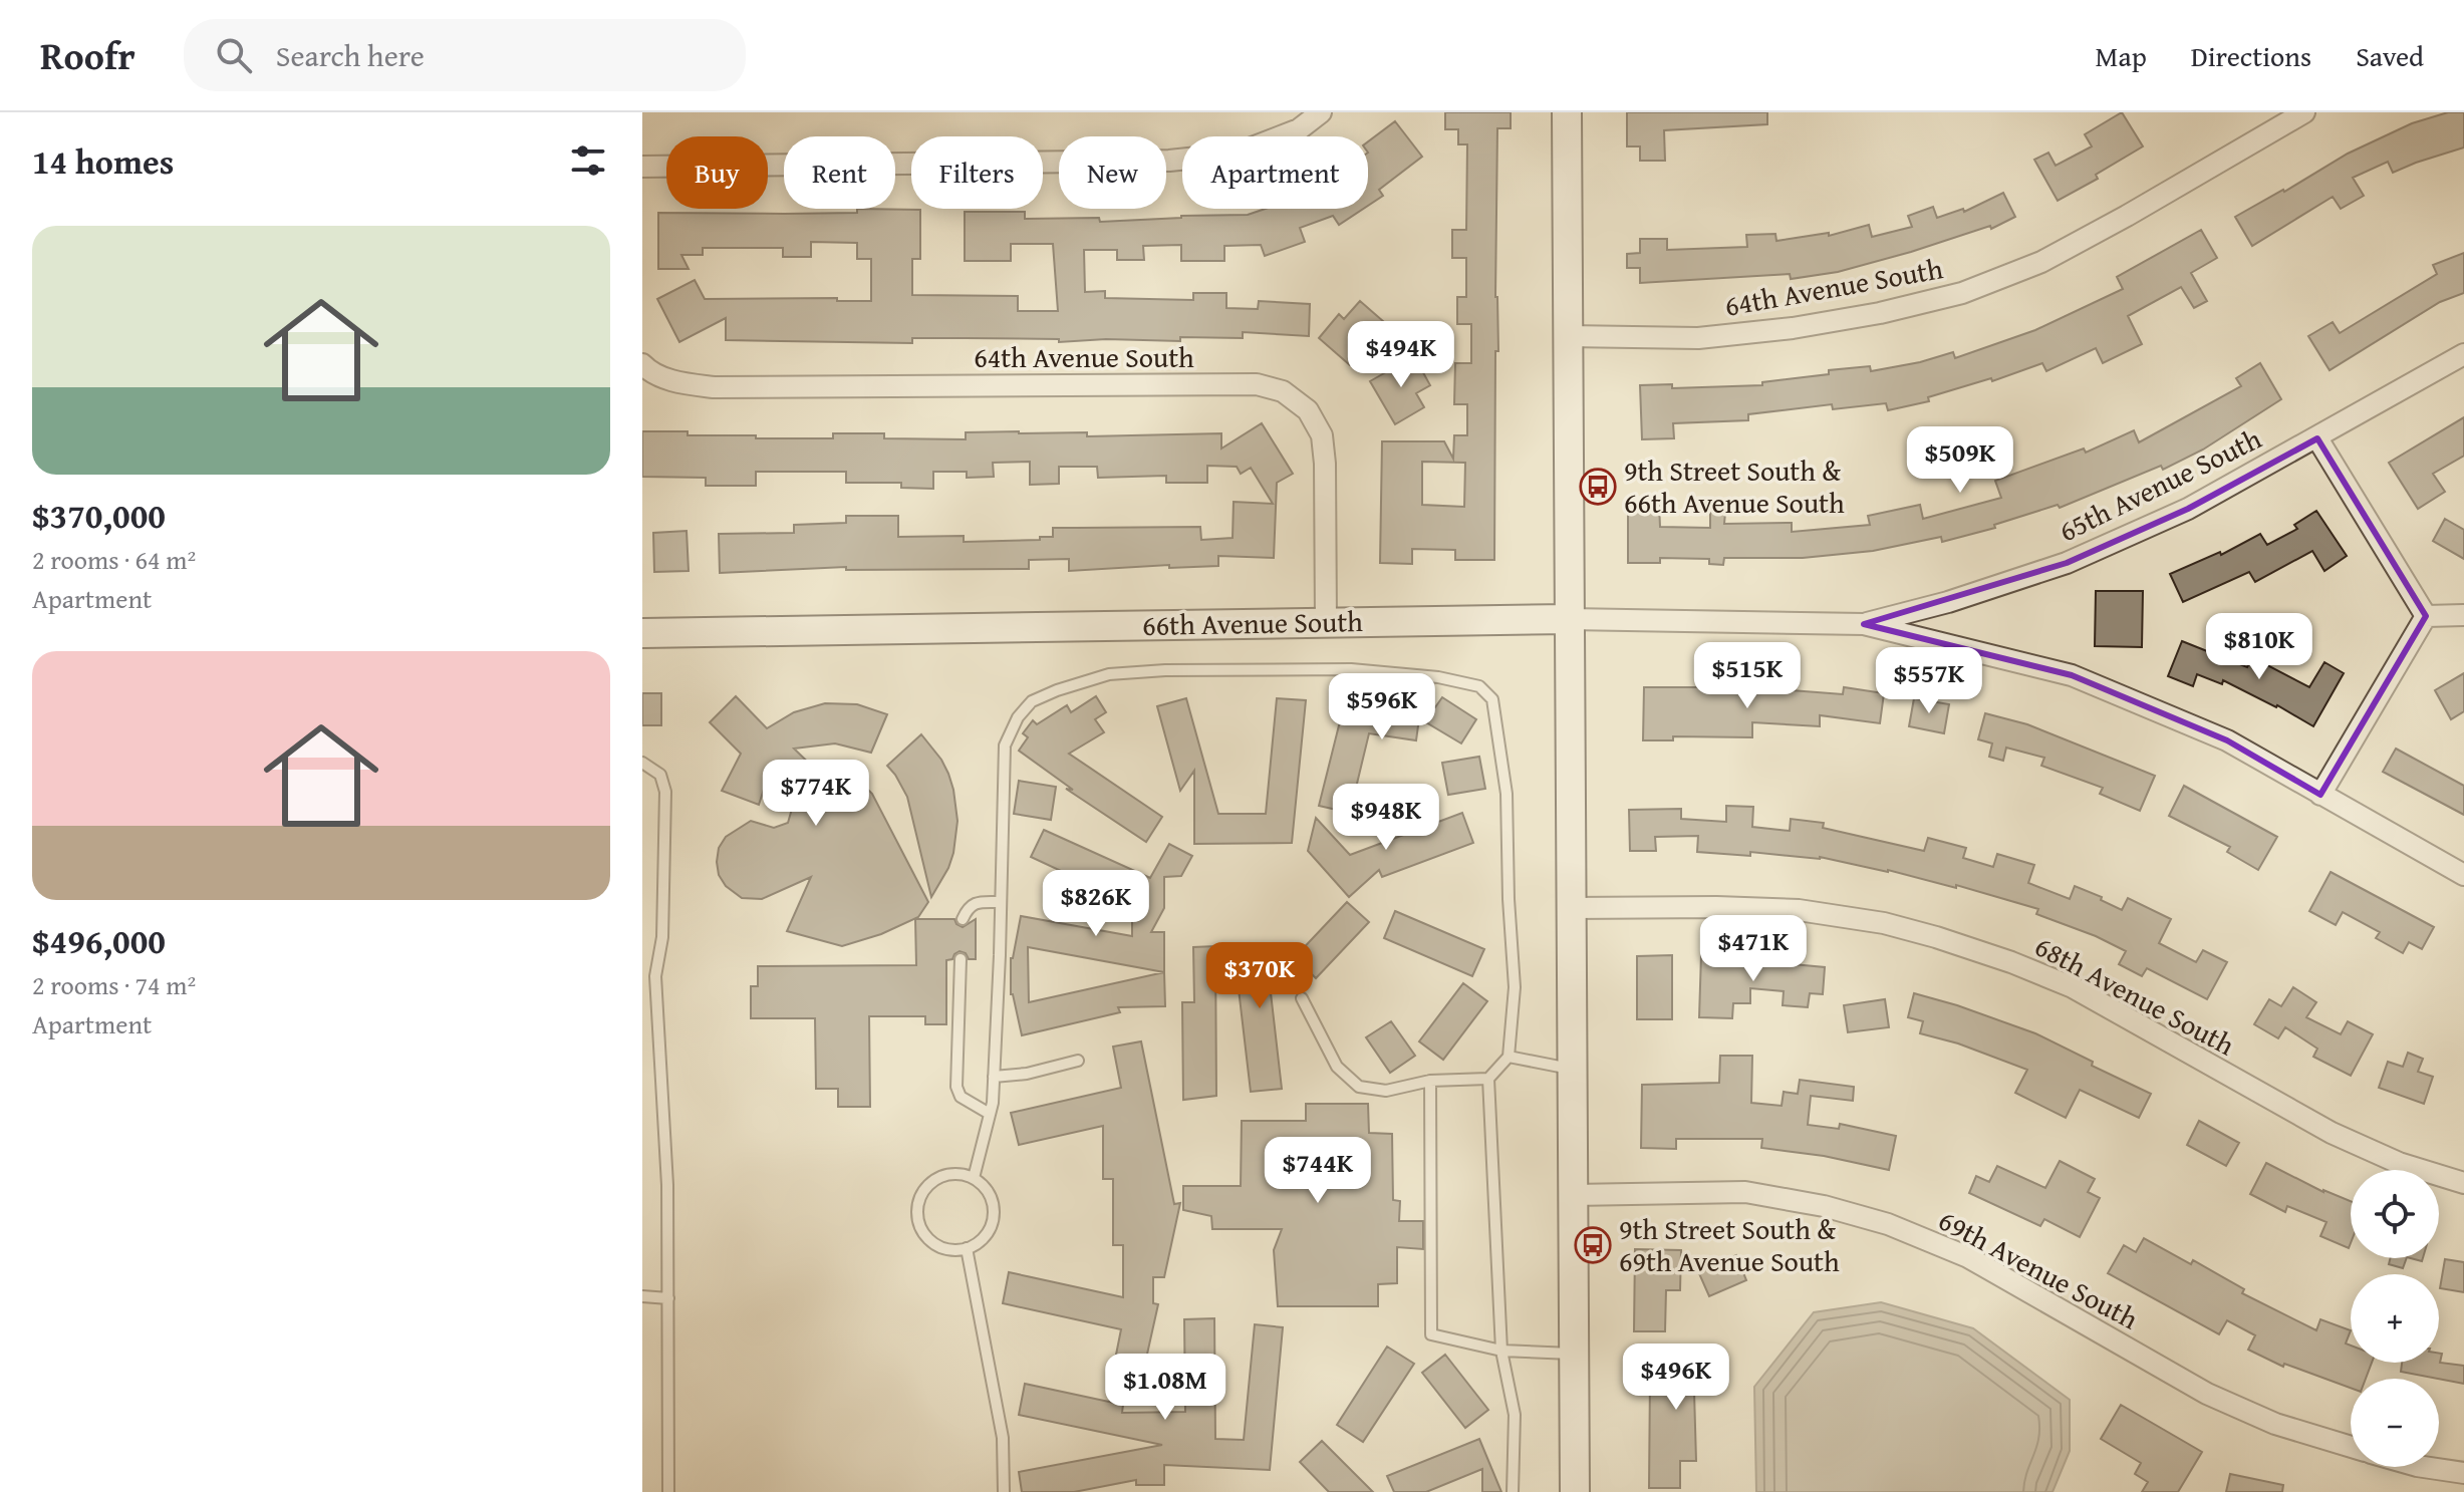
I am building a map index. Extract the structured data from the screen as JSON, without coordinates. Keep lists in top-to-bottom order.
{
  "streets": {
    "street": [
      "64th Avenue South",
      "65th Avenue South",
      "66th Avenue South",
      "68th Avenue South",
      "69th Avenue South"
    ]
  },
  "crossings": [
    ["64th Avenue South", "66th Avenue South"],
    ["65th Avenue South", "66th Avenue South"]
  ],
  "places": {
    "bus stop": ["9th Street South & 66th Avenue South", "9th Street South & 69th Avenue South"]
  },
  "page": {
    "header": "Roofr",
    "search": "Search here",
    "nav": ["Map", "Directions", "Saved"],
    "heading": "14 homes",
    "chip": [
      "Buy",
      "Rent",
      "Filters",
      "New",
      "Apartment"
    ],
    "list": [
      {
        "name": "$370,000",
        "note": "2 rooms · 64 m² · Apartment"
      },
      {
        "name": "$496,000",
        "note": "2 rooms · 74 m² · Apartment"
      }
    ],
    "price": [
      "$494K",
      "$509K",
      "$810K",
      "$515K",
      "$557K",
      "$596K",
      "$774K",
      "$948K",
      "$826K",
      "$471K",
      "$370K",
      "$744K",
      "$496K",
      "$1.08M"
    ],
    "map_buttons": ["+", "−"]
  }
}
